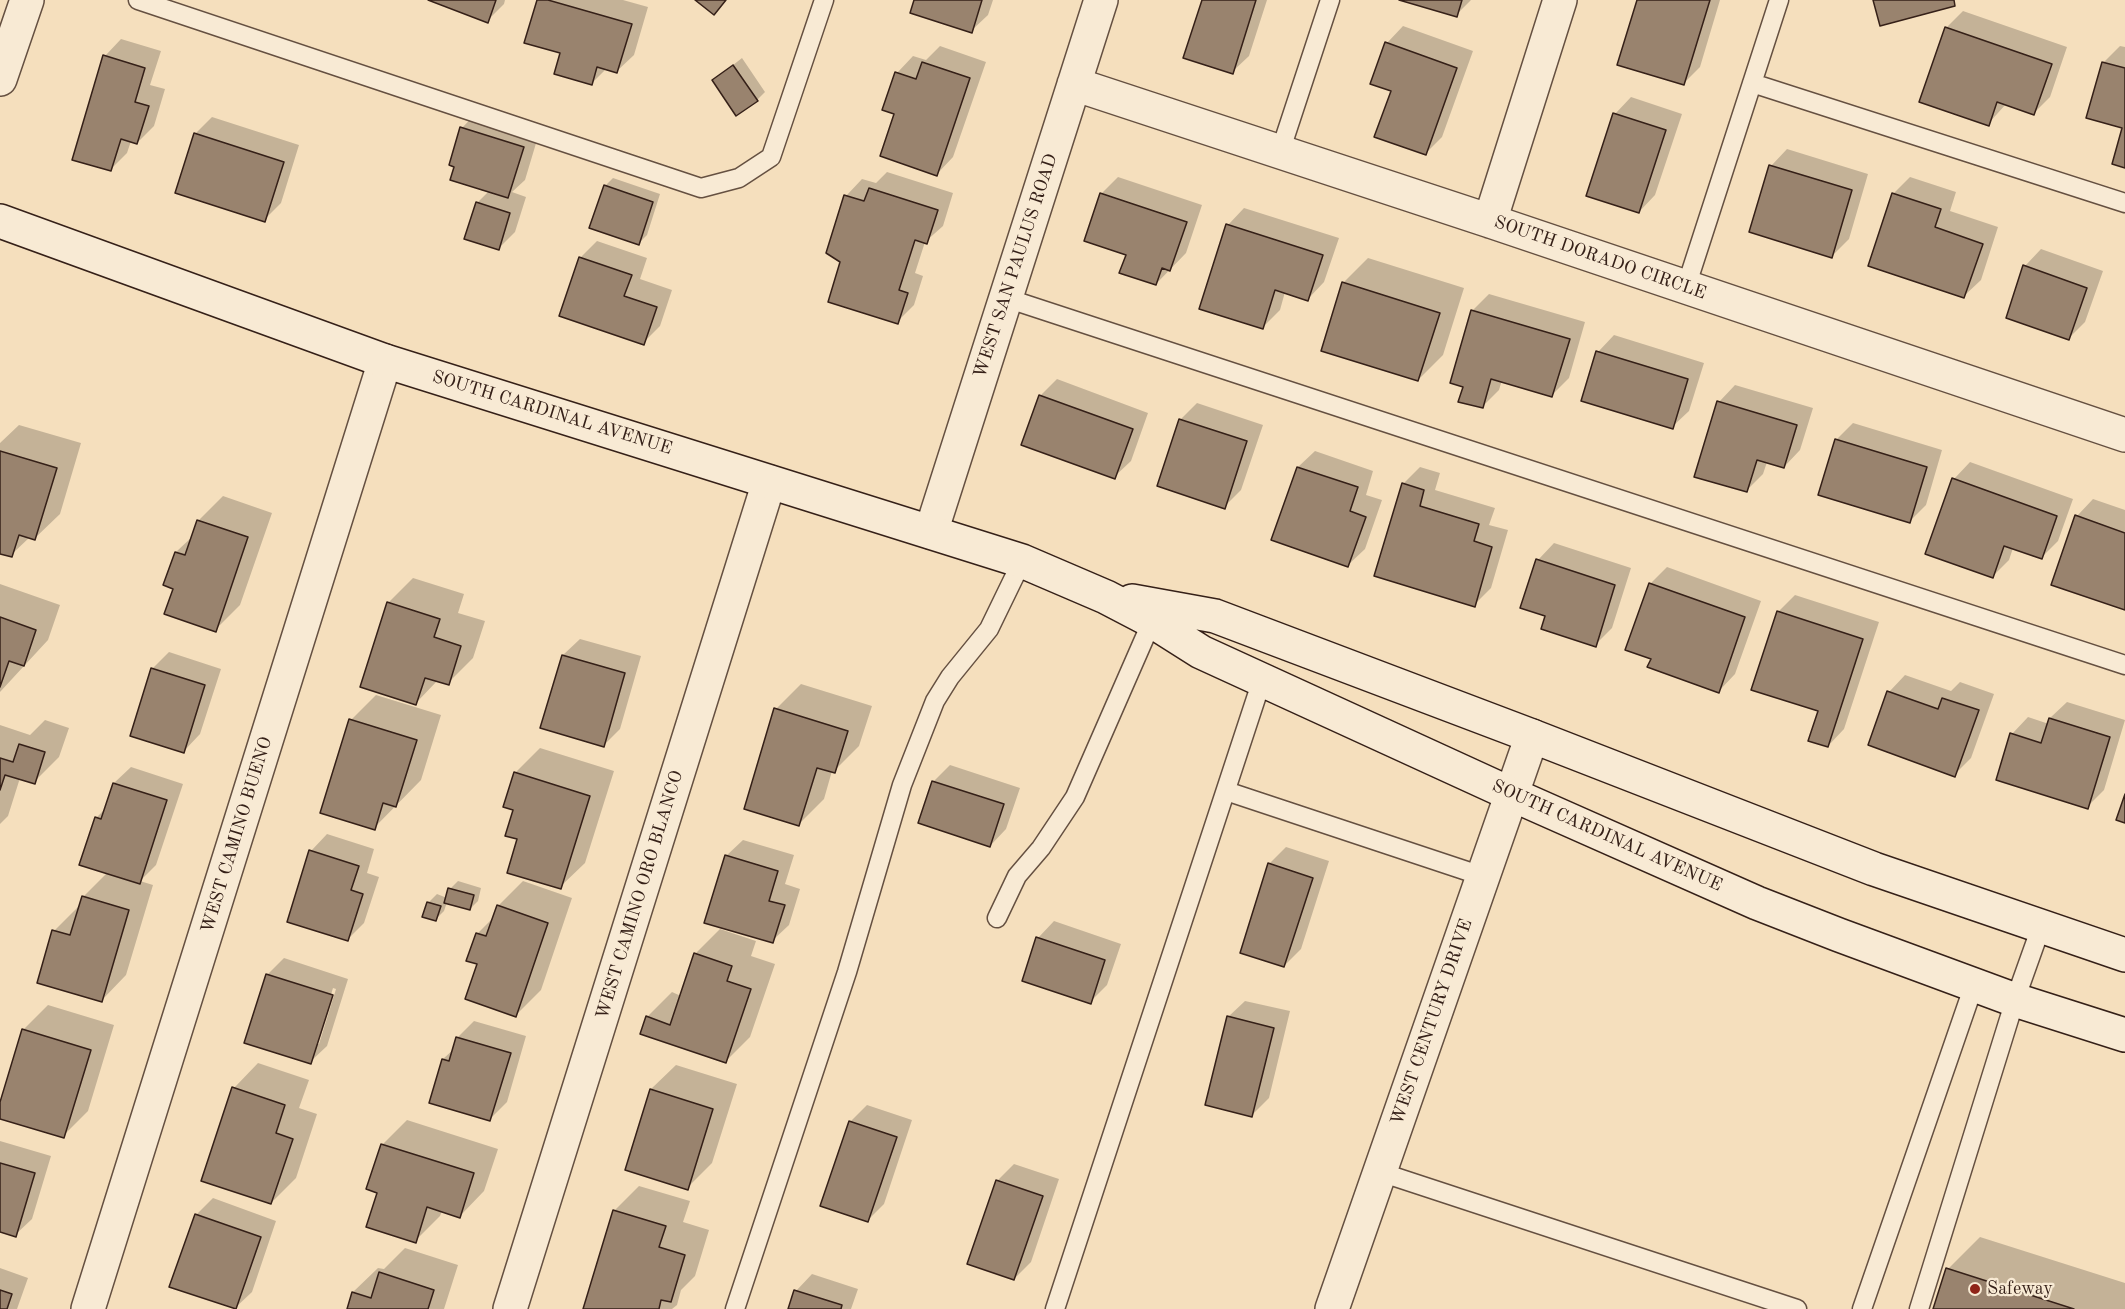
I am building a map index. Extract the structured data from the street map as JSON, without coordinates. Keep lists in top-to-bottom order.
{
  "streets": {
    "street": [
      "SOUTH DORADO CIRCLE",
      "WEST SAN PAULUS ROAD",
      "SOUTH CARDINAL AVENUE",
      "WEST CAMINO BUENO",
      "WEST CAMINO ORO BLANCO",
      "WEST CENTURY DRIVE"
    ]
  },
  "crossings": [
    ["SOUTH DORADO CIRCLE", "WEST SAN PAULUS ROAD"],
    ["WEST SAN PAULUS ROAD", "SOUTH CARDINAL AVENUE"],
    ["SOUTH CARDINAL AVENUE", "WEST CAMINO BUENO"],
    ["SOUTH CARDINAL AVENUE", "WEST CAMINO ORO BLANCO"],
    ["SOUTH CARDINAL AVENUE", "WEST CENTURY DRIVE"]
  ],
  "places": ["Safeway"]
}
